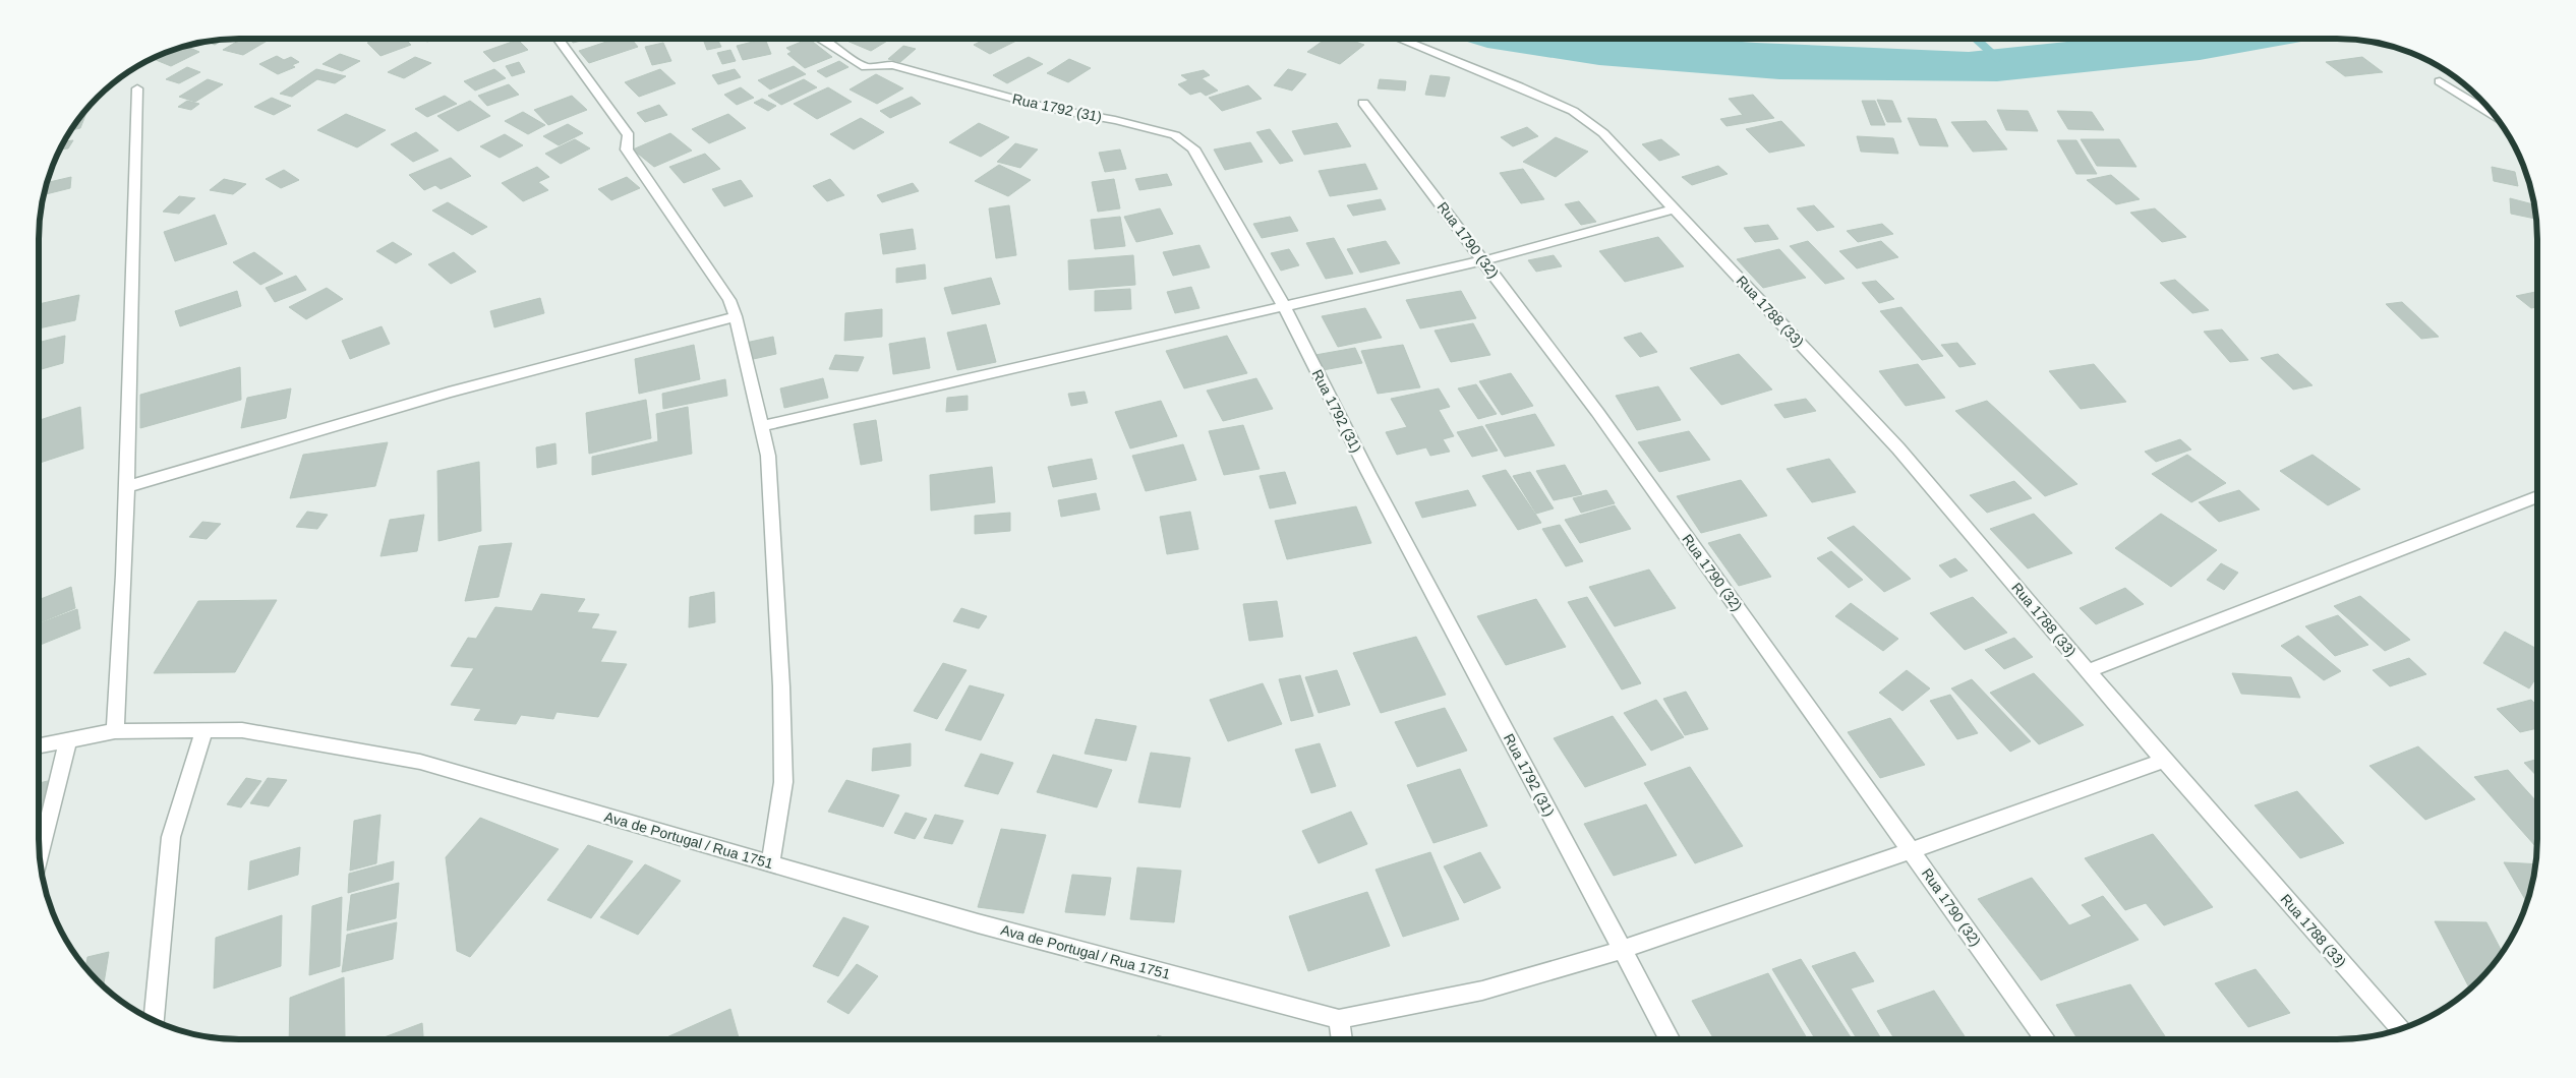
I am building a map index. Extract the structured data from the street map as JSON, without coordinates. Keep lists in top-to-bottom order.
{
  "streets": {
    "street": [
      "Rua 1792 (31)",
      "Rua 1790 (32)",
      "Rua 1788 (33)",
      "Ava de Portugal / Rua 1751"
    ]
  }
}
